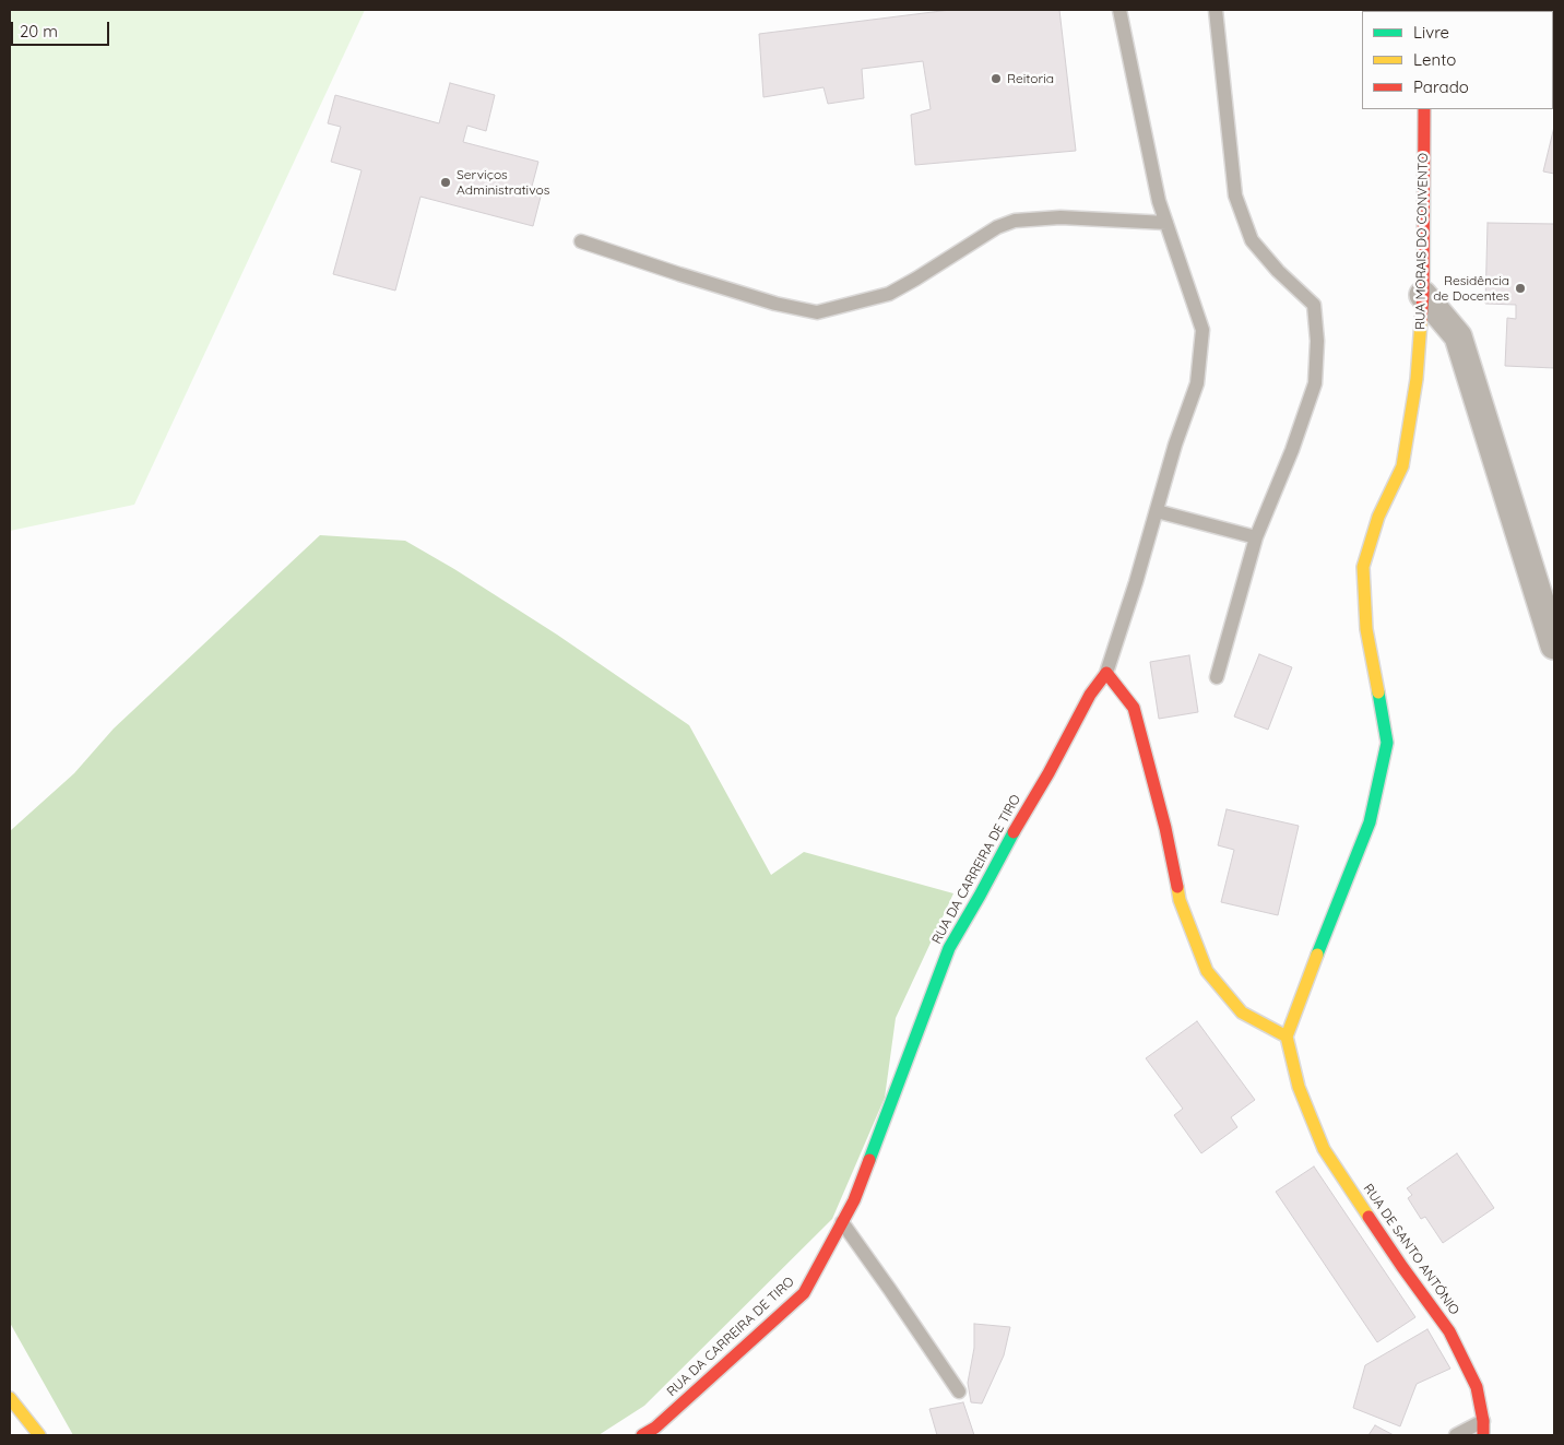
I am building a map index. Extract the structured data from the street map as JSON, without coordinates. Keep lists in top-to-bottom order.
{
  "streets": {
    "street": ["RUA MORAIS DO CONVENTO", "RUA DA CARREIRA DE TIRO", "RUA DE SANTO ANTÓNIO"]
  },
  "crossings": [
    ["RUA MORAIS DO CONVENTO", "RUA DE SANTO ANTÓNIO"]
  ],
  "places": ["Reitoria", "Serviços Administrativos", "Residência de Docentes"],
  "legend": ["Livre", "Lento", "Parado"],
  "scale_bar": "20 m"
}
